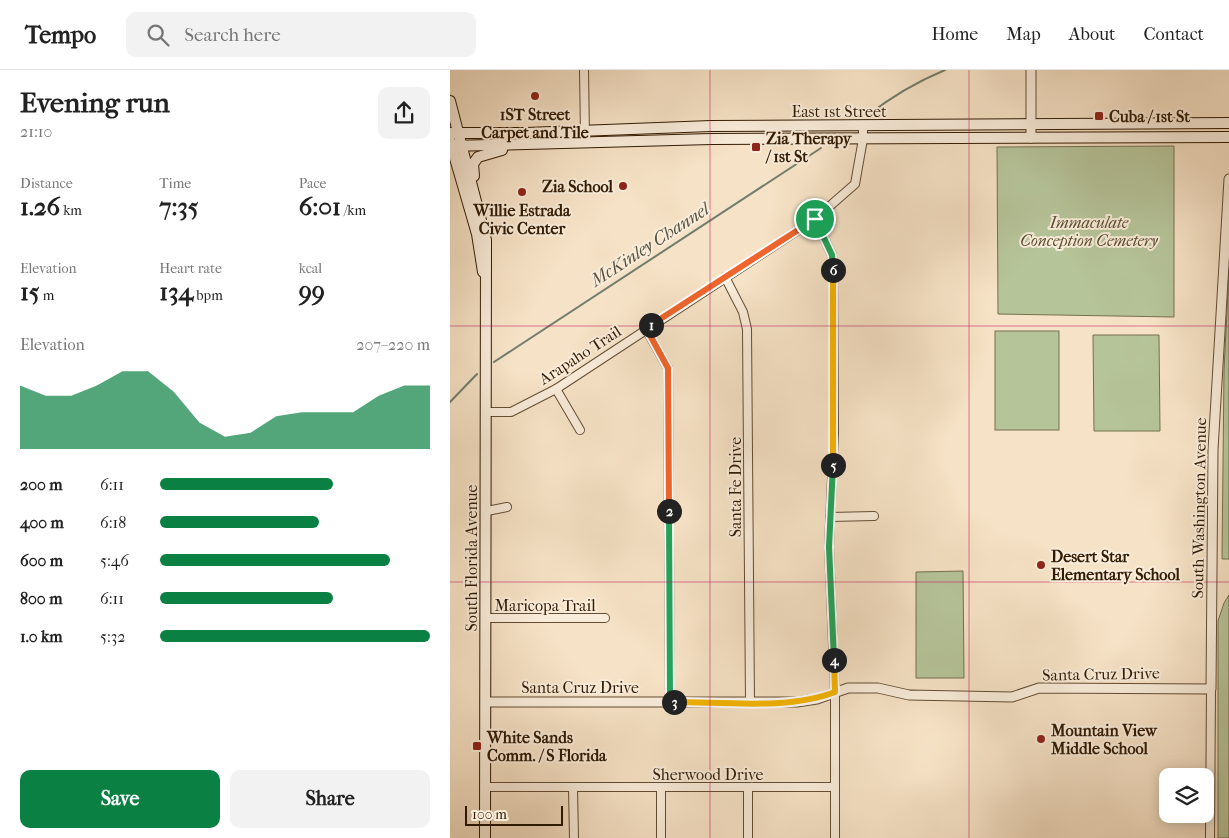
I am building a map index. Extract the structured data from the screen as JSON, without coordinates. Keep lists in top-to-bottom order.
{
  "streets": {
    "main road": ["East 1st Street", "South Florida Avenue"],
    "street": [
      "Arapaho Trail",
      "Santa Fe Drive",
      "South Washington Avenue",
      "Maricopa Trail",
      "Santa Cruz Drive",
      "Sherwood Drive"
    ]
  },
  "crossings": [
    ["East 1st Street", "Arapaho Trail"],
    ["East 1st Street", "South Florida Avenue"],
    ["Arapaho Trail", "Santa Fe Drive"],
    ["Arapaho Trail", "South Florida Avenue"],
    ["Santa Fe Drive", "Santa Cruz Drive"],
    ["South Washington Avenue", "Santa Cruz Drive"],
    ["South Florida Avenue", "Maricopa Trail"],
    ["South Florida Avenue", "Santa Cruz Drive"],
    ["South Florida Avenue", "Sherwood Drive"]
  ],
  "water": ["McKinley Channel"],
  "parks": ["Immaculate Conception Cemetery"],
  "places": {
    "other": [
      "1ST Street Carpet and Tile",
      "Zia School",
      "Willie Estrada Civic Center",
      "Desert Star Elementary School",
      "Mountain View Middle School"
    ],
    "transit": ["Cuba / 1st St", "Zia Therapy / 1st St", "White Sands Comm. / S Florida"]
  },
  "scale_bar": "100 m",
  "page": {
    "header": "Tempo",
    "search": "Search here",
    "nav": [
      "Home",
      "Map",
      "About",
      "Contact"
    ],
    "heading": ["Evening run", "21:10"],
    "stats": [
      ["Distance", "1.26 km"],
      ["Time", "7:35"],
      ["Pace", "6:01 /km"],
      ["Elevation", "15 m"],
      ["Heart rate", "134 bpm"],
      ["kcal", "99"]
    ],
    "pins": [
      "6",
      "1",
      "5",
      "2",
      "4",
      "3"
    ],
    "chart": ["Elevation", "207–220 m"],
    "list": [
      {
        "name": "200 m",
        "note": "6:11"
      },
      {
        "name": "400 m",
        "note": "6:18"
      },
      {
        "name": "600 m",
        "note": "5:46"
      },
      {
        "name": "800 m",
        "note": "6:11"
      },
      {
        "name": "1.0 km",
        "note": "5:32"
      }
    ],
    "buttons": ["Save", "Share"],
    "scale": "100 m"
  }
}
